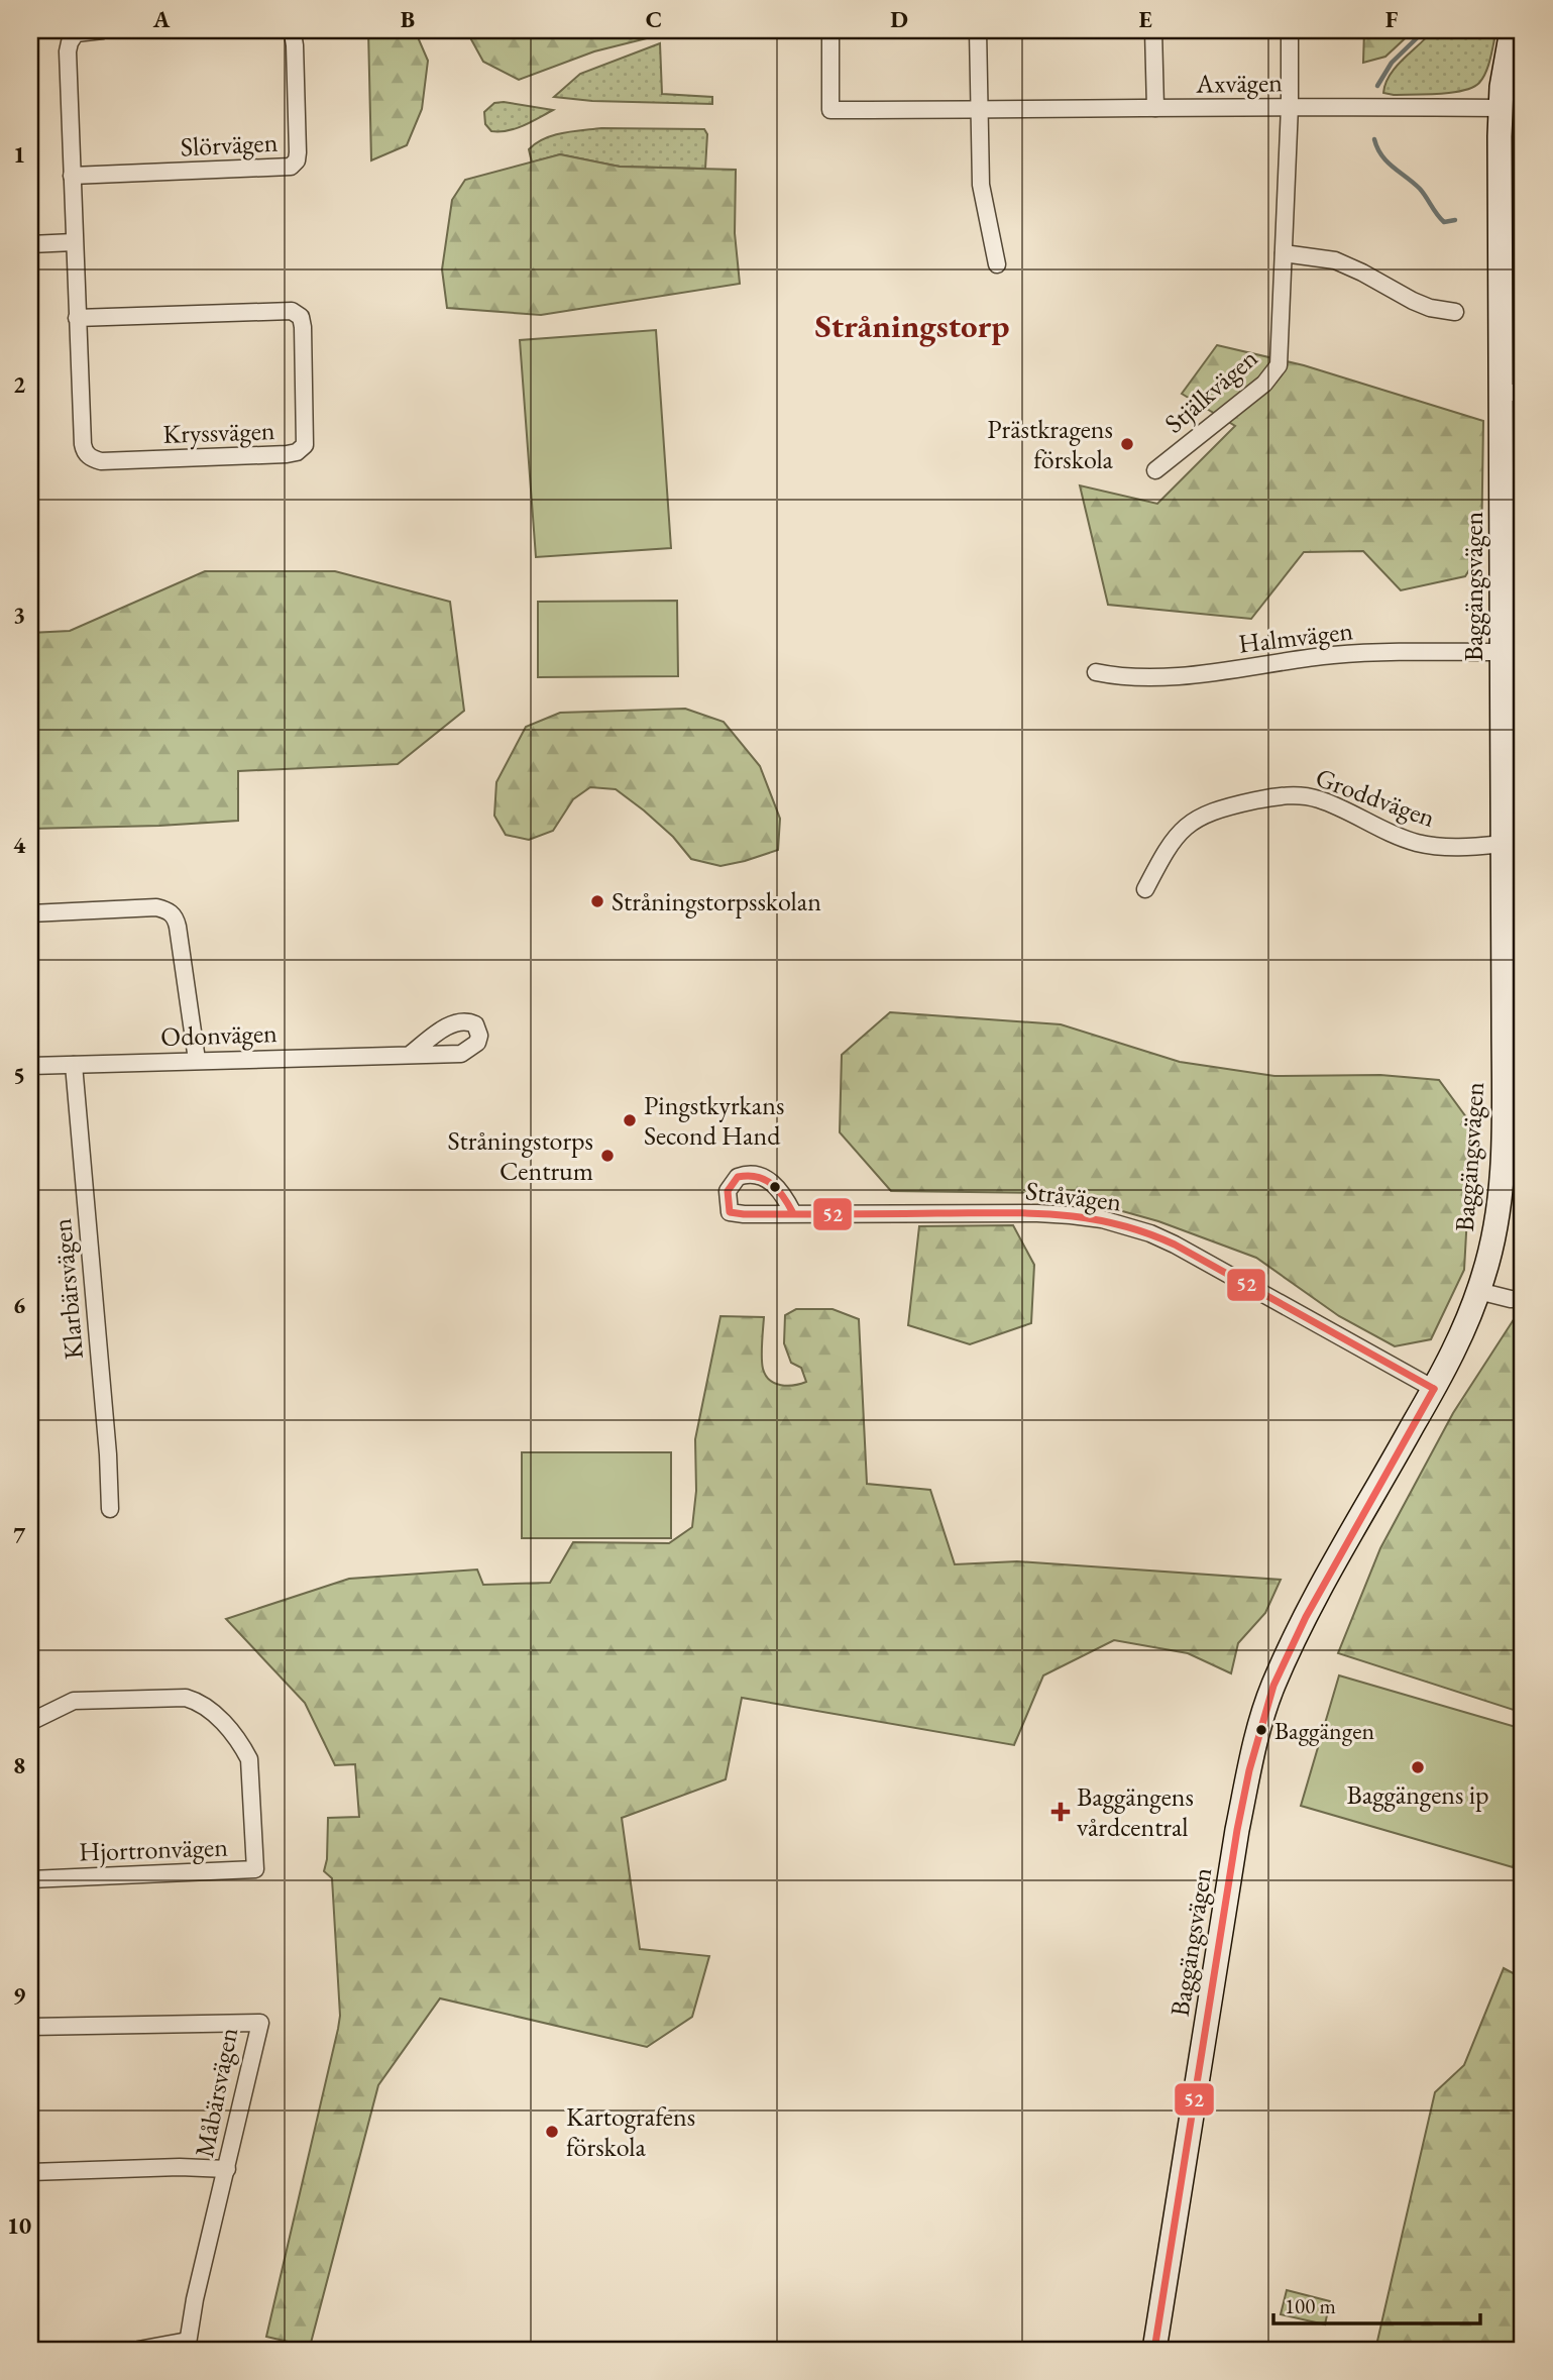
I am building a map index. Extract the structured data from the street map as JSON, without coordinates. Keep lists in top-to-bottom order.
{
  "streets": {
    "street": [
      "Axvägen",
      "Slörvägen",
      "Stjälkvägen",
      "Kryssvägen",
      "Baggängsvägen",
      "Halmvägen",
      "Groddvägen",
      "Odonvägen",
      "Stråvägen",
      "Klarbärsvägen",
      "Hjortronvägen",
      "Måbärsvägen"
    ]
  },
  "crossings": [
    ["Axvägen", "Stjälkvägen"],
    ["Axvägen", "Baggängsvägen"],
    ["Baggängsvägen", "Halmvägen"],
    ["Baggängsvägen", "Groddvägen"],
    ["Baggängsvägen", "Stråvägen"],
    ["Odonvägen", "Klarbärsvägen"]
  ],
  "districts": ["Stråningstorp"],
  "places": {
    "other": [
      "Prästkragens förskola",
      "Stråningstorpsskolan",
      "Pingstkyrkans Second Hand",
      "Stråningstorps Centrum",
      "Baggängen",
      "Baggängens ip",
      "Kartografens förskola"
    ],
    "health": ["Baggängens vårdcentral"]
  },
  "lines": ["transit line 52"],
  "scale_bar": "100 m",
  "grid": {
    "columns": [
      "A",
      "B",
      "C",
      "D",
      "E",
      "F"
    ],
    "rows": [
      "1",
      "2",
      "3",
      "4",
      "5",
      "6",
      "7",
      "8",
      "9",
      "10"
    ]
  }
}
